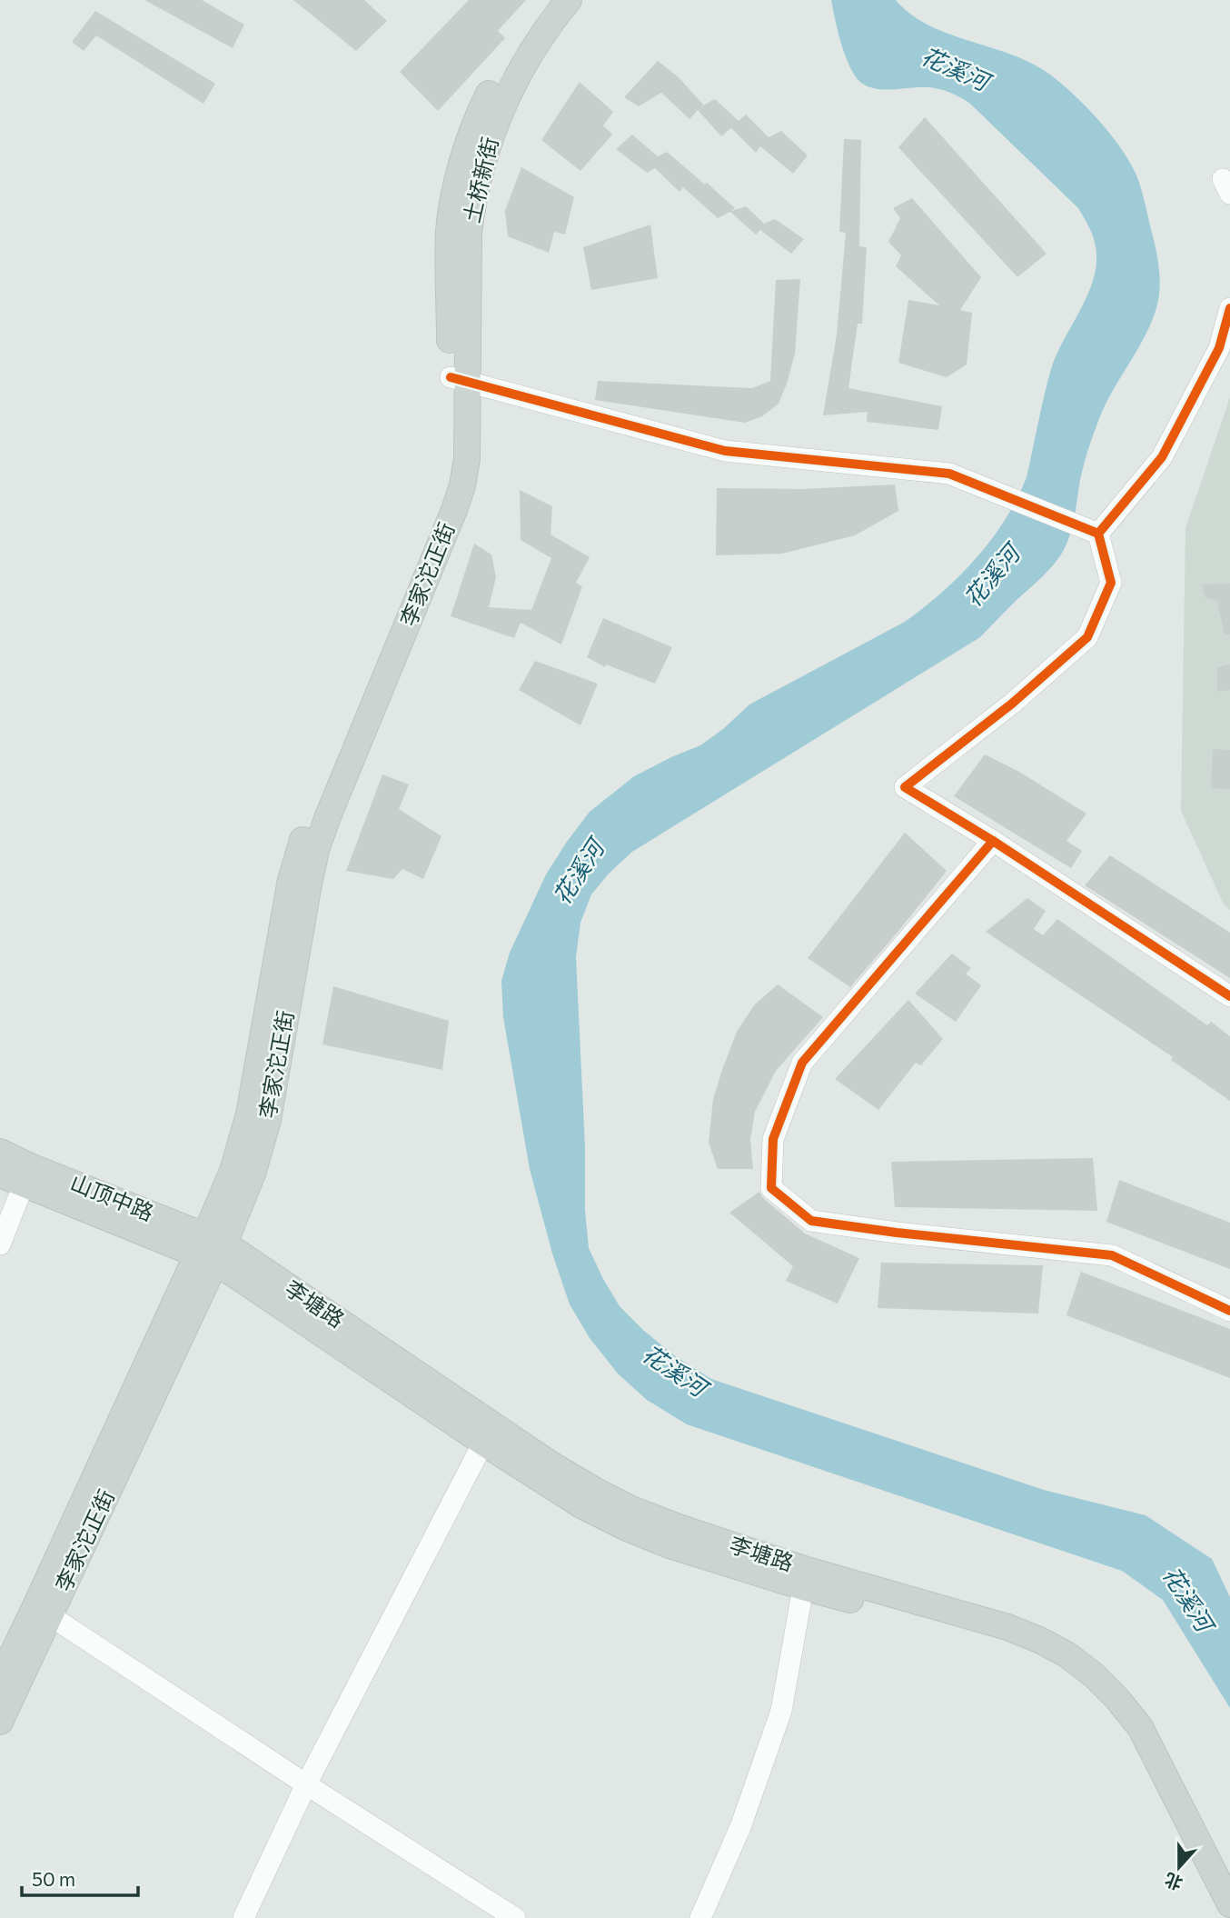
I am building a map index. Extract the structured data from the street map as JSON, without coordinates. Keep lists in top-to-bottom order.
{
  "streets": {
    "main road": [
      "土桥新街",
      "李家沱正街",
      "山顶中路",
      "李塘路"
    ]
  },
  "crossings": [
    ["土桥新街", "李家沱正街"],
    ["李家沱正街", "山顶中路"],
    ["李家沱正街", "李塘路"],
    ["山顶中路", "李塘路"]
  ],
  "water": ["花溪河"],
  "scale_bar": "50 m",
  "north": "bottom"
}
